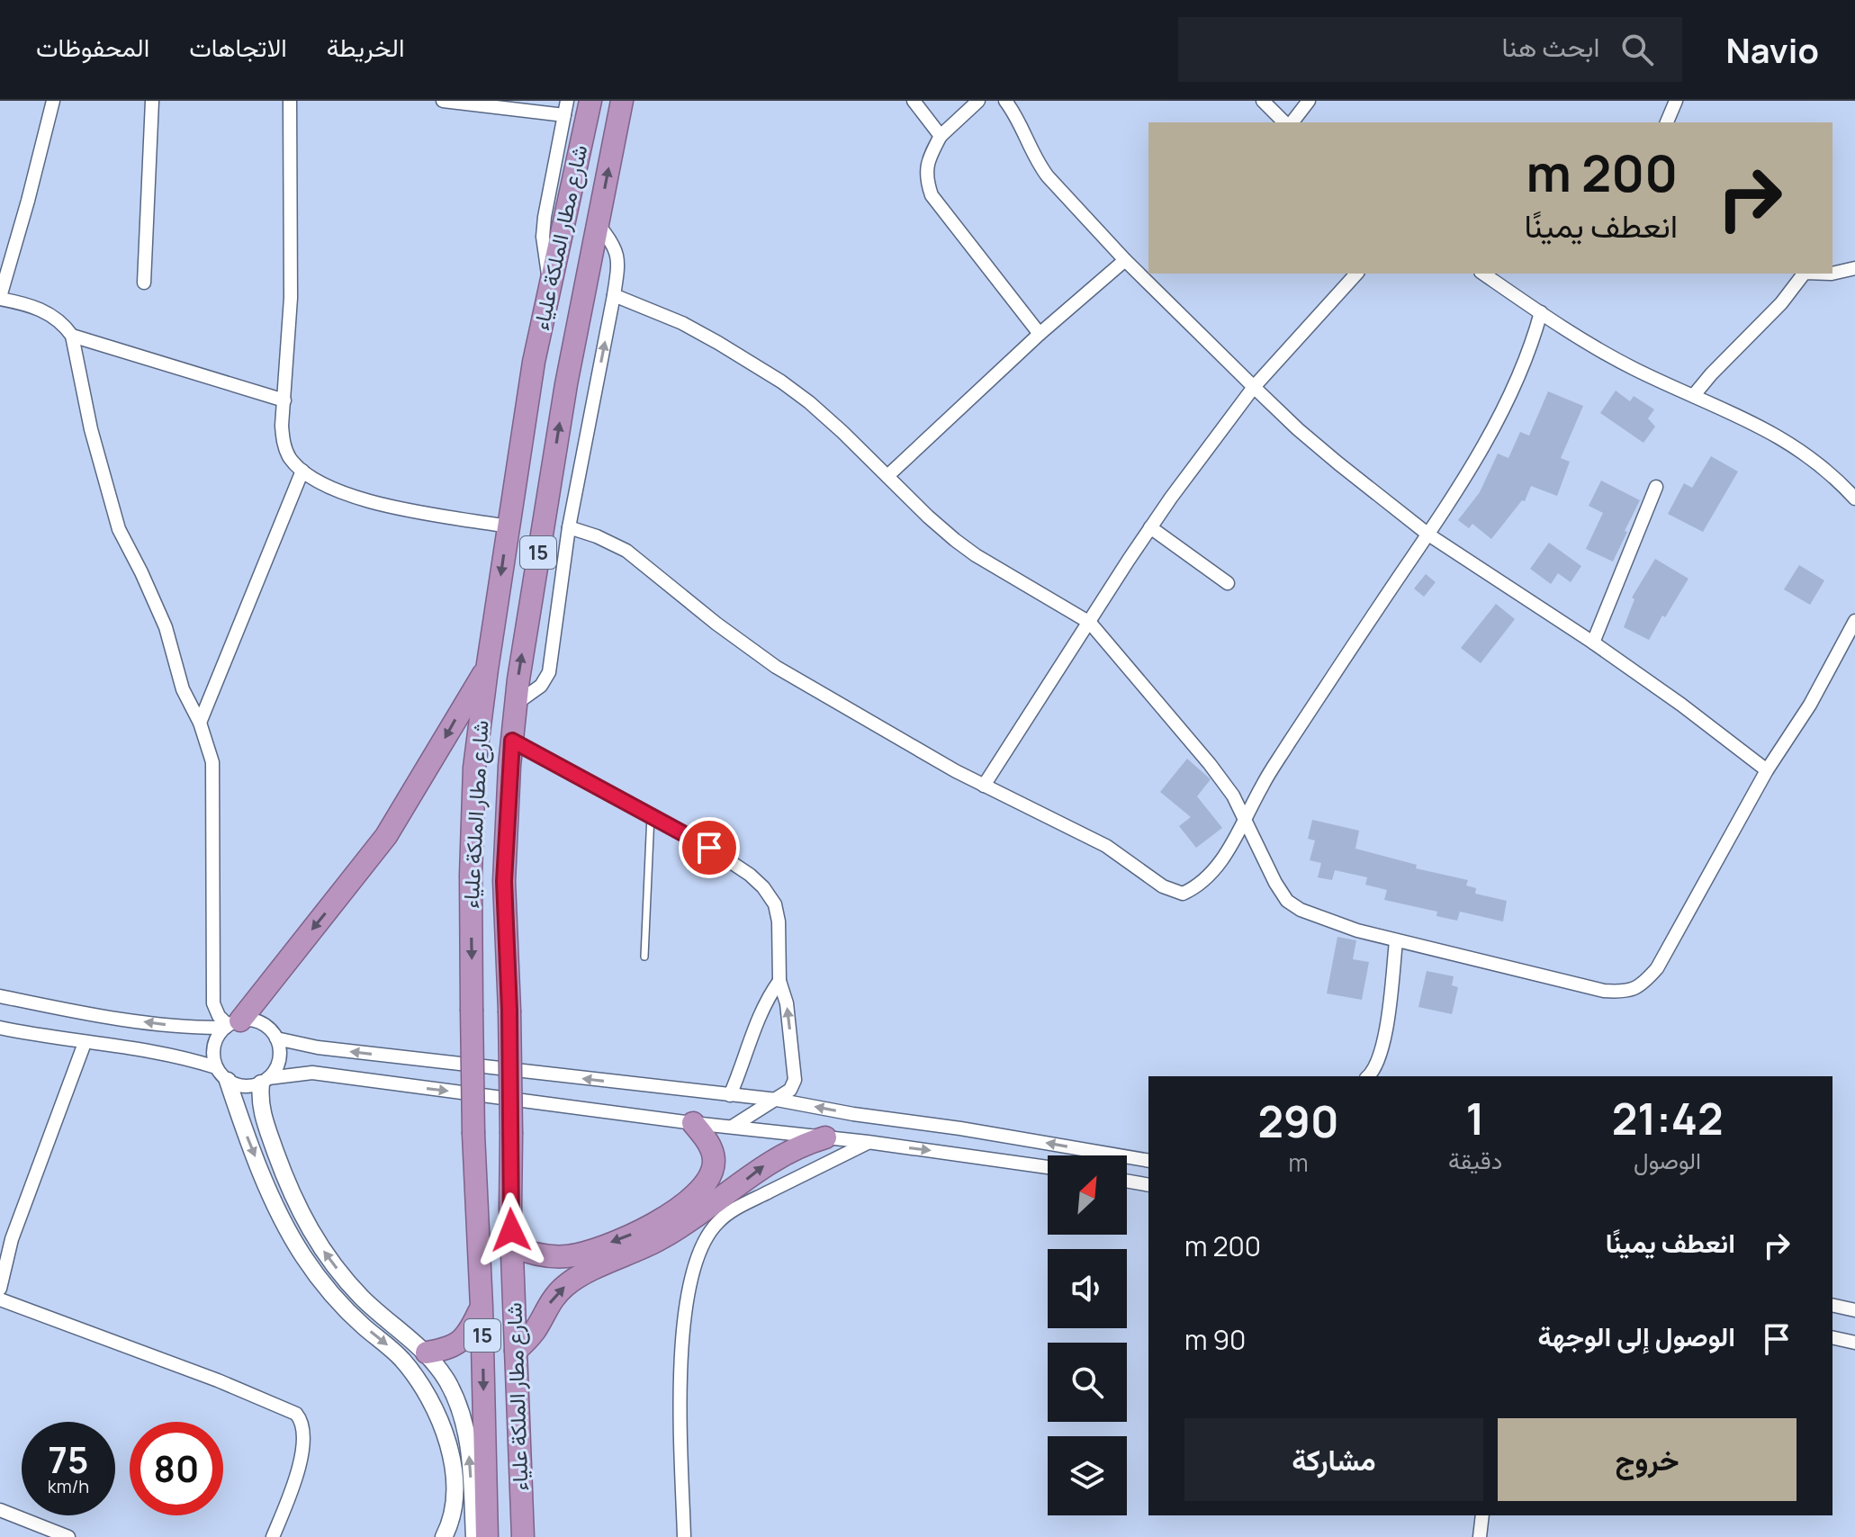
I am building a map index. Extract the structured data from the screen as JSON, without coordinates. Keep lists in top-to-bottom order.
{
  "streets": {
    "highway": ["شارع مطار الملكة علياء", "15"]
  },
  "north": "top right",
  "page": {
    "header": "Navio",
    "search": "ابحث هنا",
    "nav": ["الخريطة", "الاتجاهات", "المحفوظات"],
    "turn": ["200 m", "انعطف يمينًا"],
    "eta": [
      "21:42",
      "الوصول",
      "1",
      "دقيقة",
      "290",
      "m"
    ],
    "list": [
      {
        "name": "انعطف يمينًا",
        "value": "200 m"
      },
      {
        "name": "الوصول إلى الوجهة",
        "value": "90 m"
      }
    ],
    "buttons": ["خروج", "مشاركة"],
    "speed": "75 km/h",
    "limit": "80"
  }
}
